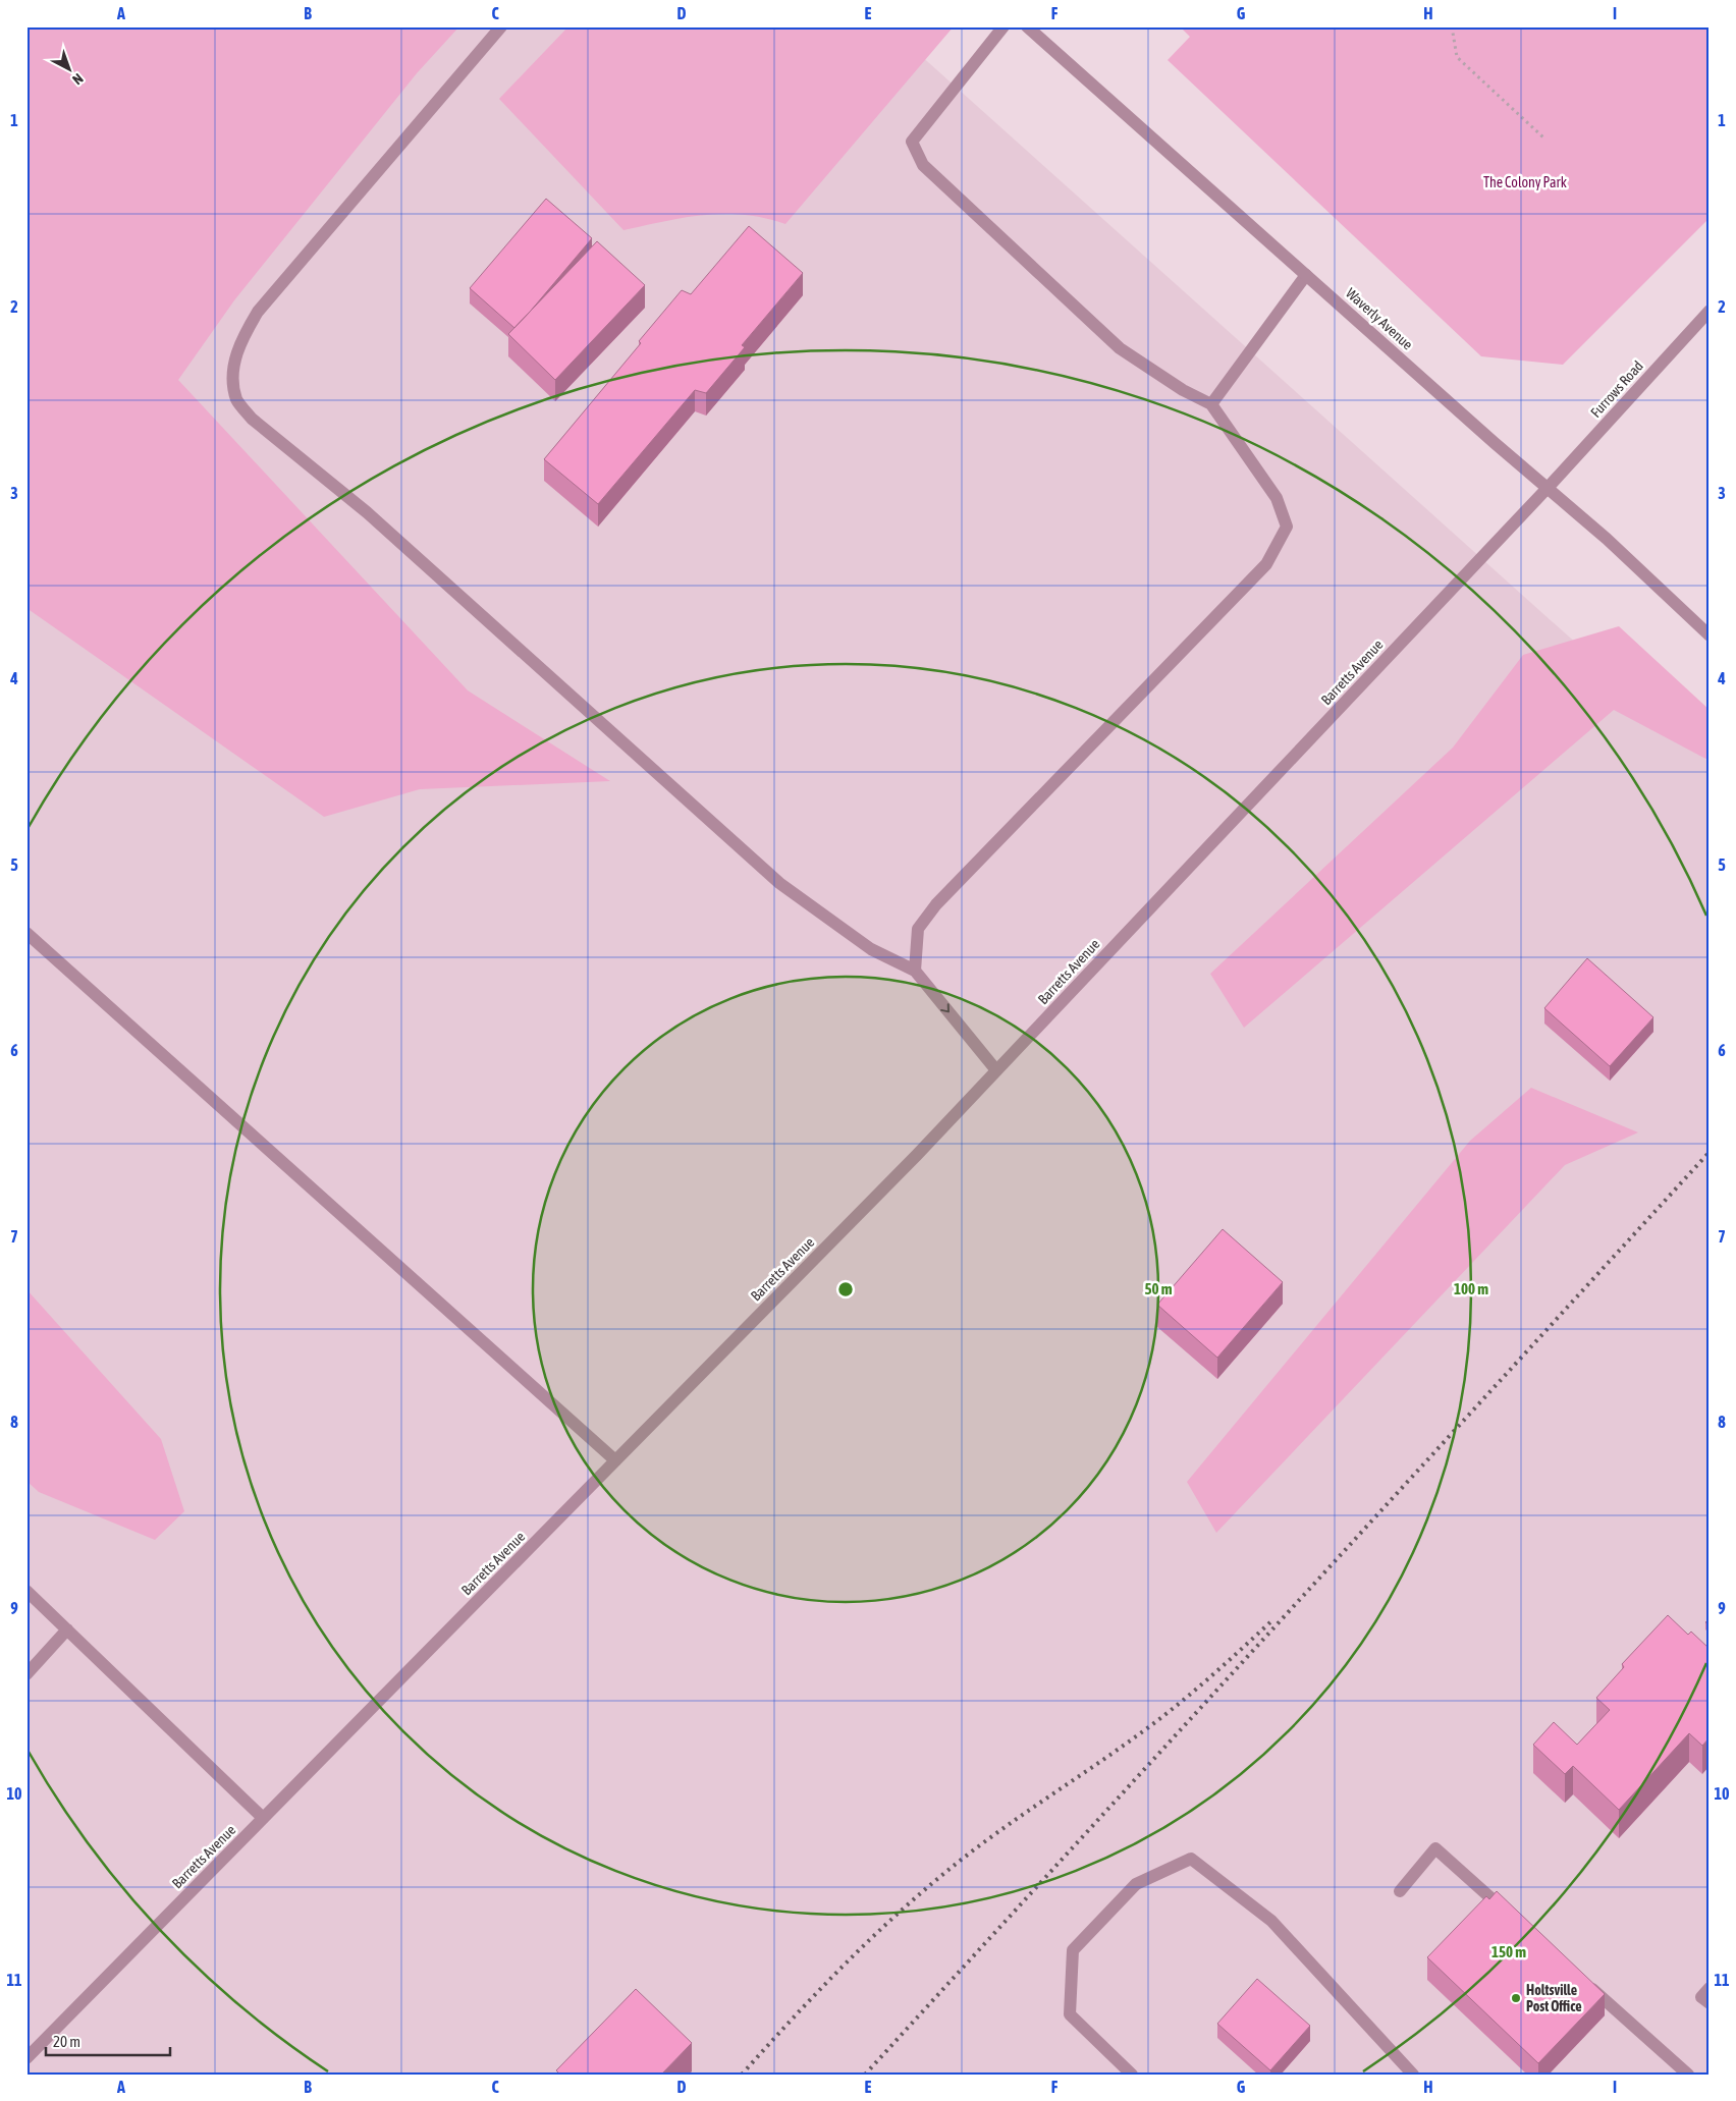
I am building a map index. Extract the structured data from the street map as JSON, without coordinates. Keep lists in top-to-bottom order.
{
  "streets": {
    "street": ["Waverly Avenue", "Furrows Road", "Barretts Avenue"]
  },
  "crossings": [
    ["Waverly Avenue", "Furrows Road"],
    ["Waverly Avenue", "Barretts Avenue"],
    ["Furrows Road", "Barretts Avenue"]
  ],
  "parks": ["The Colony Park"],
  "places": ["Holtsville Post Office"],
  "scale_bar": "20 m",
  "north": "bottom right",
  "grid": {
    "columns": [
      "A",
      "B",
      "C",
      "D",
      "E",
      "F",
      "G",
      "H",
      "I"
    ],
    "rows": [
      "1",
      "2",
      "3",
      "4",
      "5",
      "6",
      "7",
      "8",
      "9",
      "10",
      "11"
    ]
  },
  "rings": ["50 m", "100 m", "150 m"]
}
